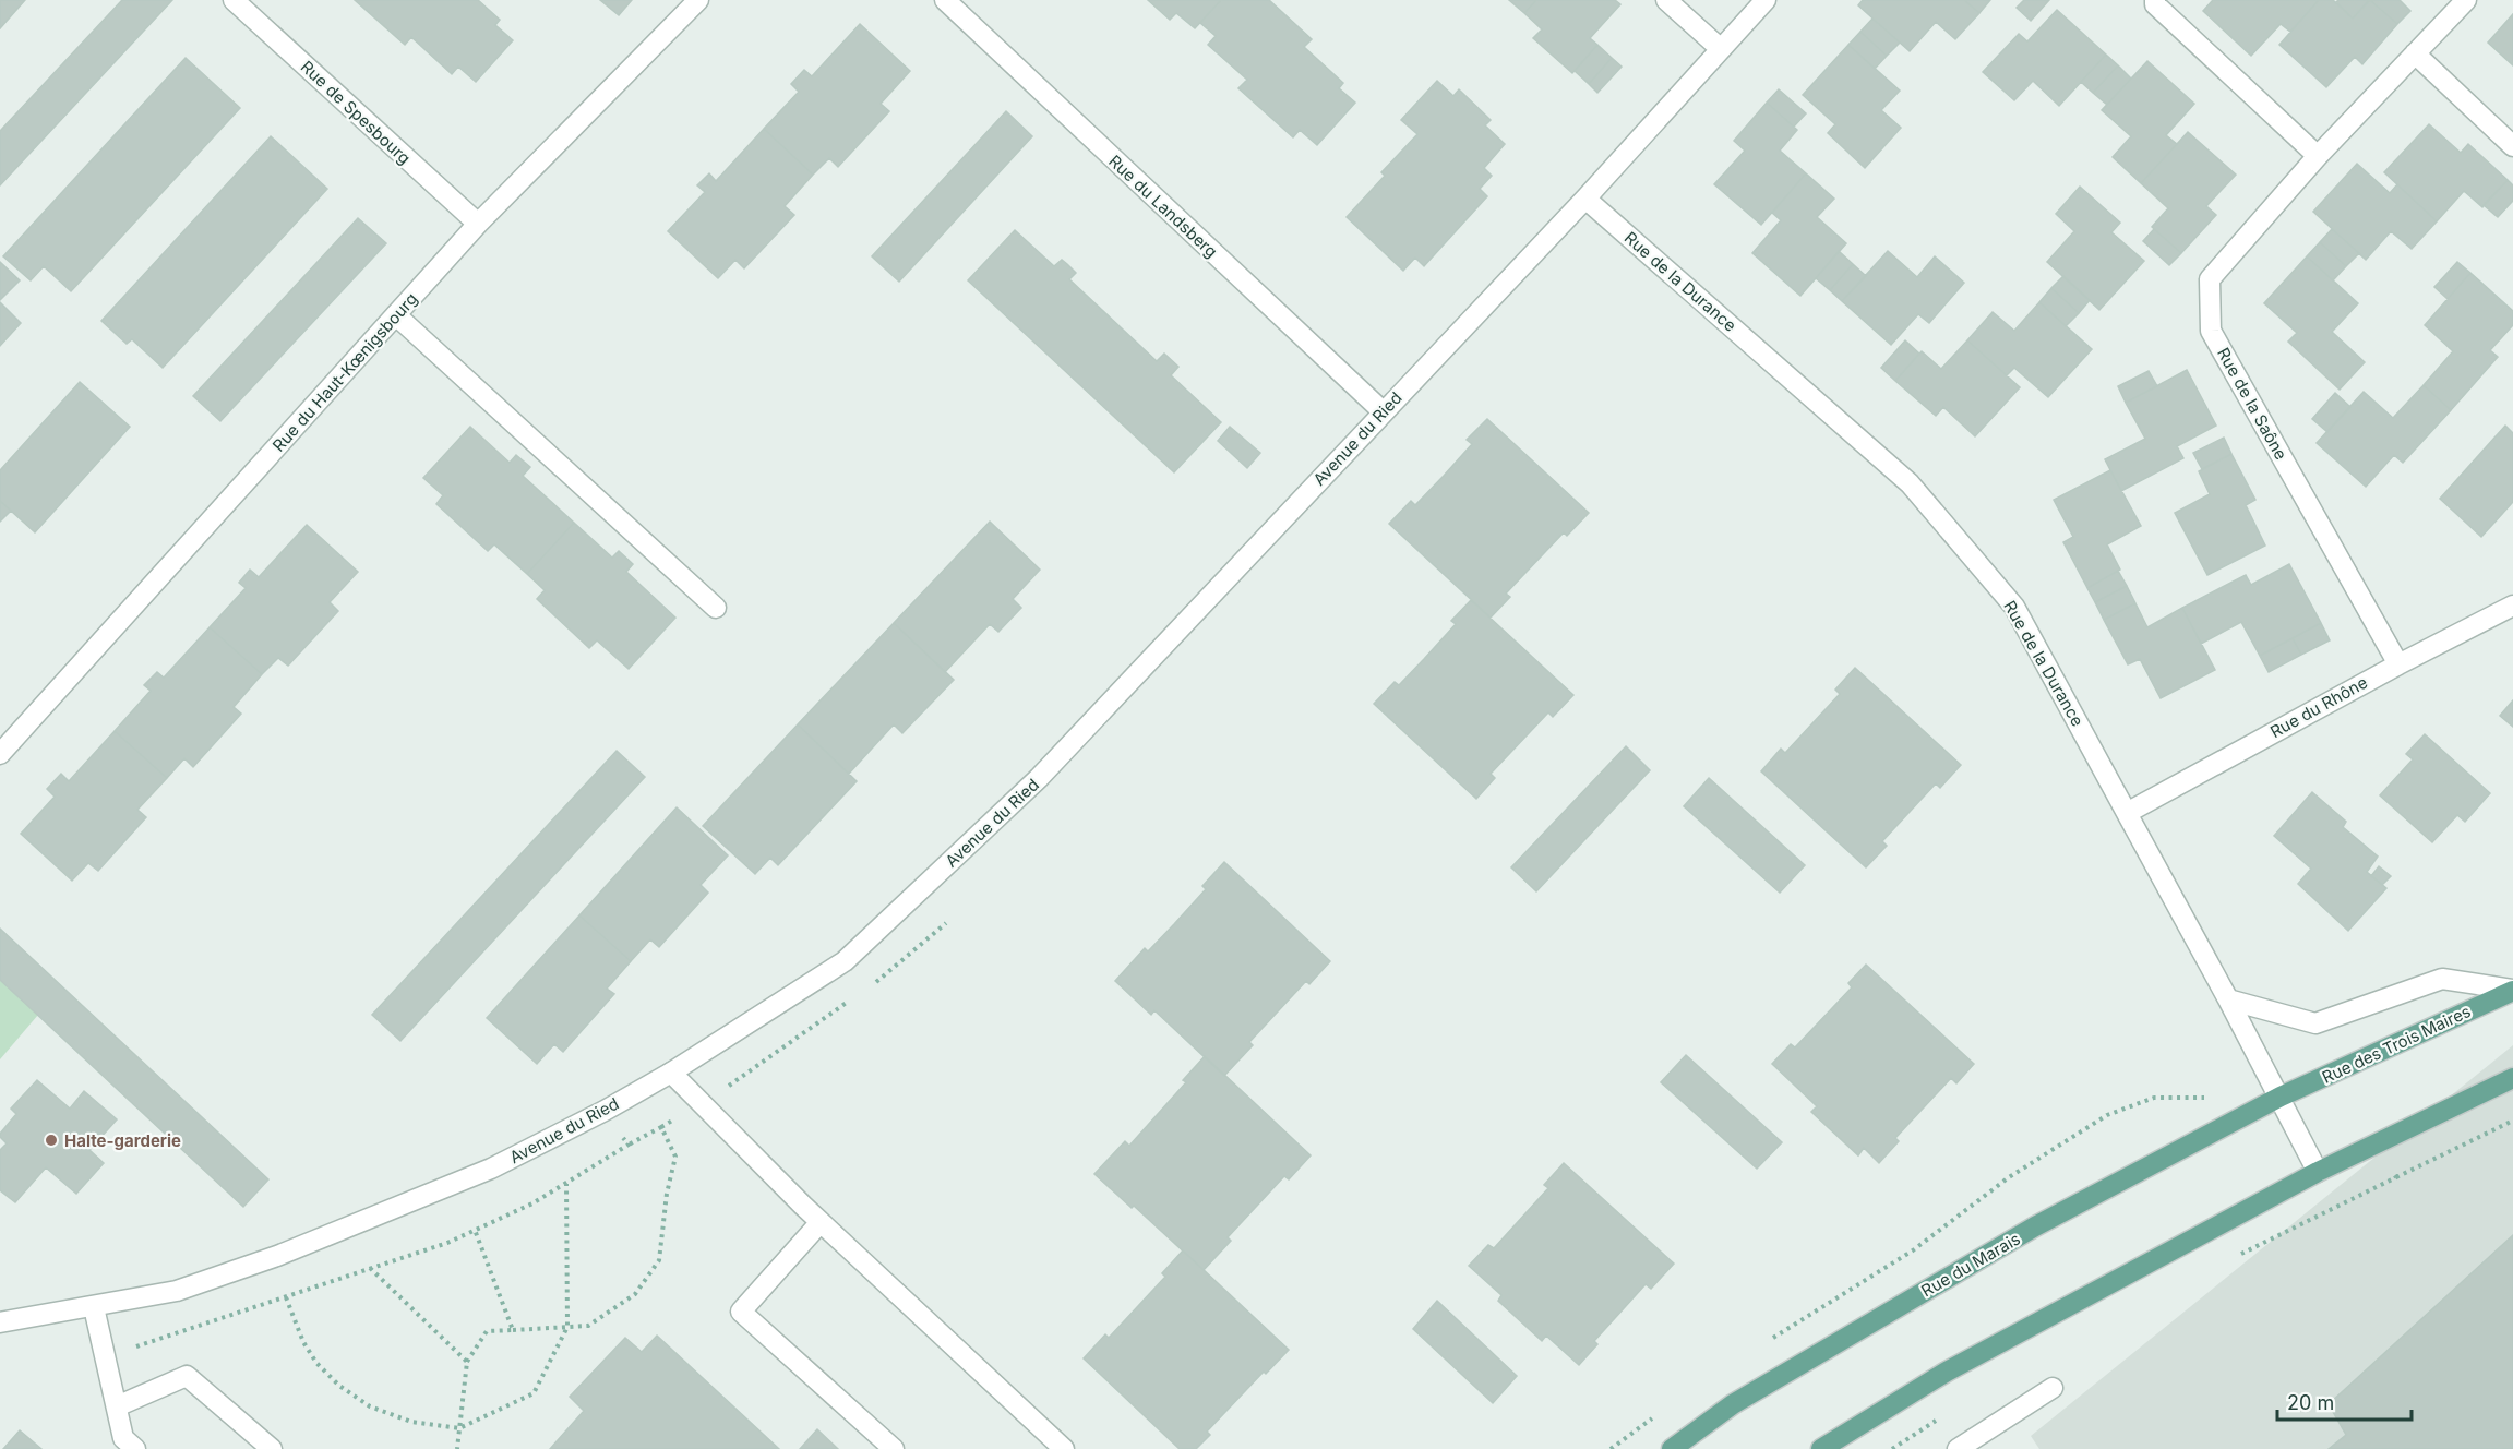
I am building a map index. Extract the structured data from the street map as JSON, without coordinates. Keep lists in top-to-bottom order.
{
  "streets": {
    "main road": ["Rue des Trois Maires", "Rue du Marais"],
    "street": [
      "Rue de Spesbourg",
      "Rue du Landsberg",
      "Rue de la Durance",
      "Rue du Haut-Kœnigsbourg",
      "Rue de la Saône",
      "Avenue du Ried",
      "Rue du Rhône"
    ]
  },
  "crossings": [
    ["Rue de Spesbourg", "Rue du Haut-Kœnigsbourg"],
    ["Rue du Landsberg", "Avenue du Ried"],
    ["Rue de la Durance", "Avenue du Ried"],
    ["Rue de la Durance", "Rue du Rhône"],
    ["Rue de la Durance", "Rue des Trois Maires"],
    ["Rue de la Durance", "Rue du Marais"],
    ["Rue de la Saône", "Rue du Rhône"],
    ["Rue des Trois Maires", "Rue du Marais"]
  ],
  "places": ["Halte-garderie"],
  "scale_bar": "20 m"
}
